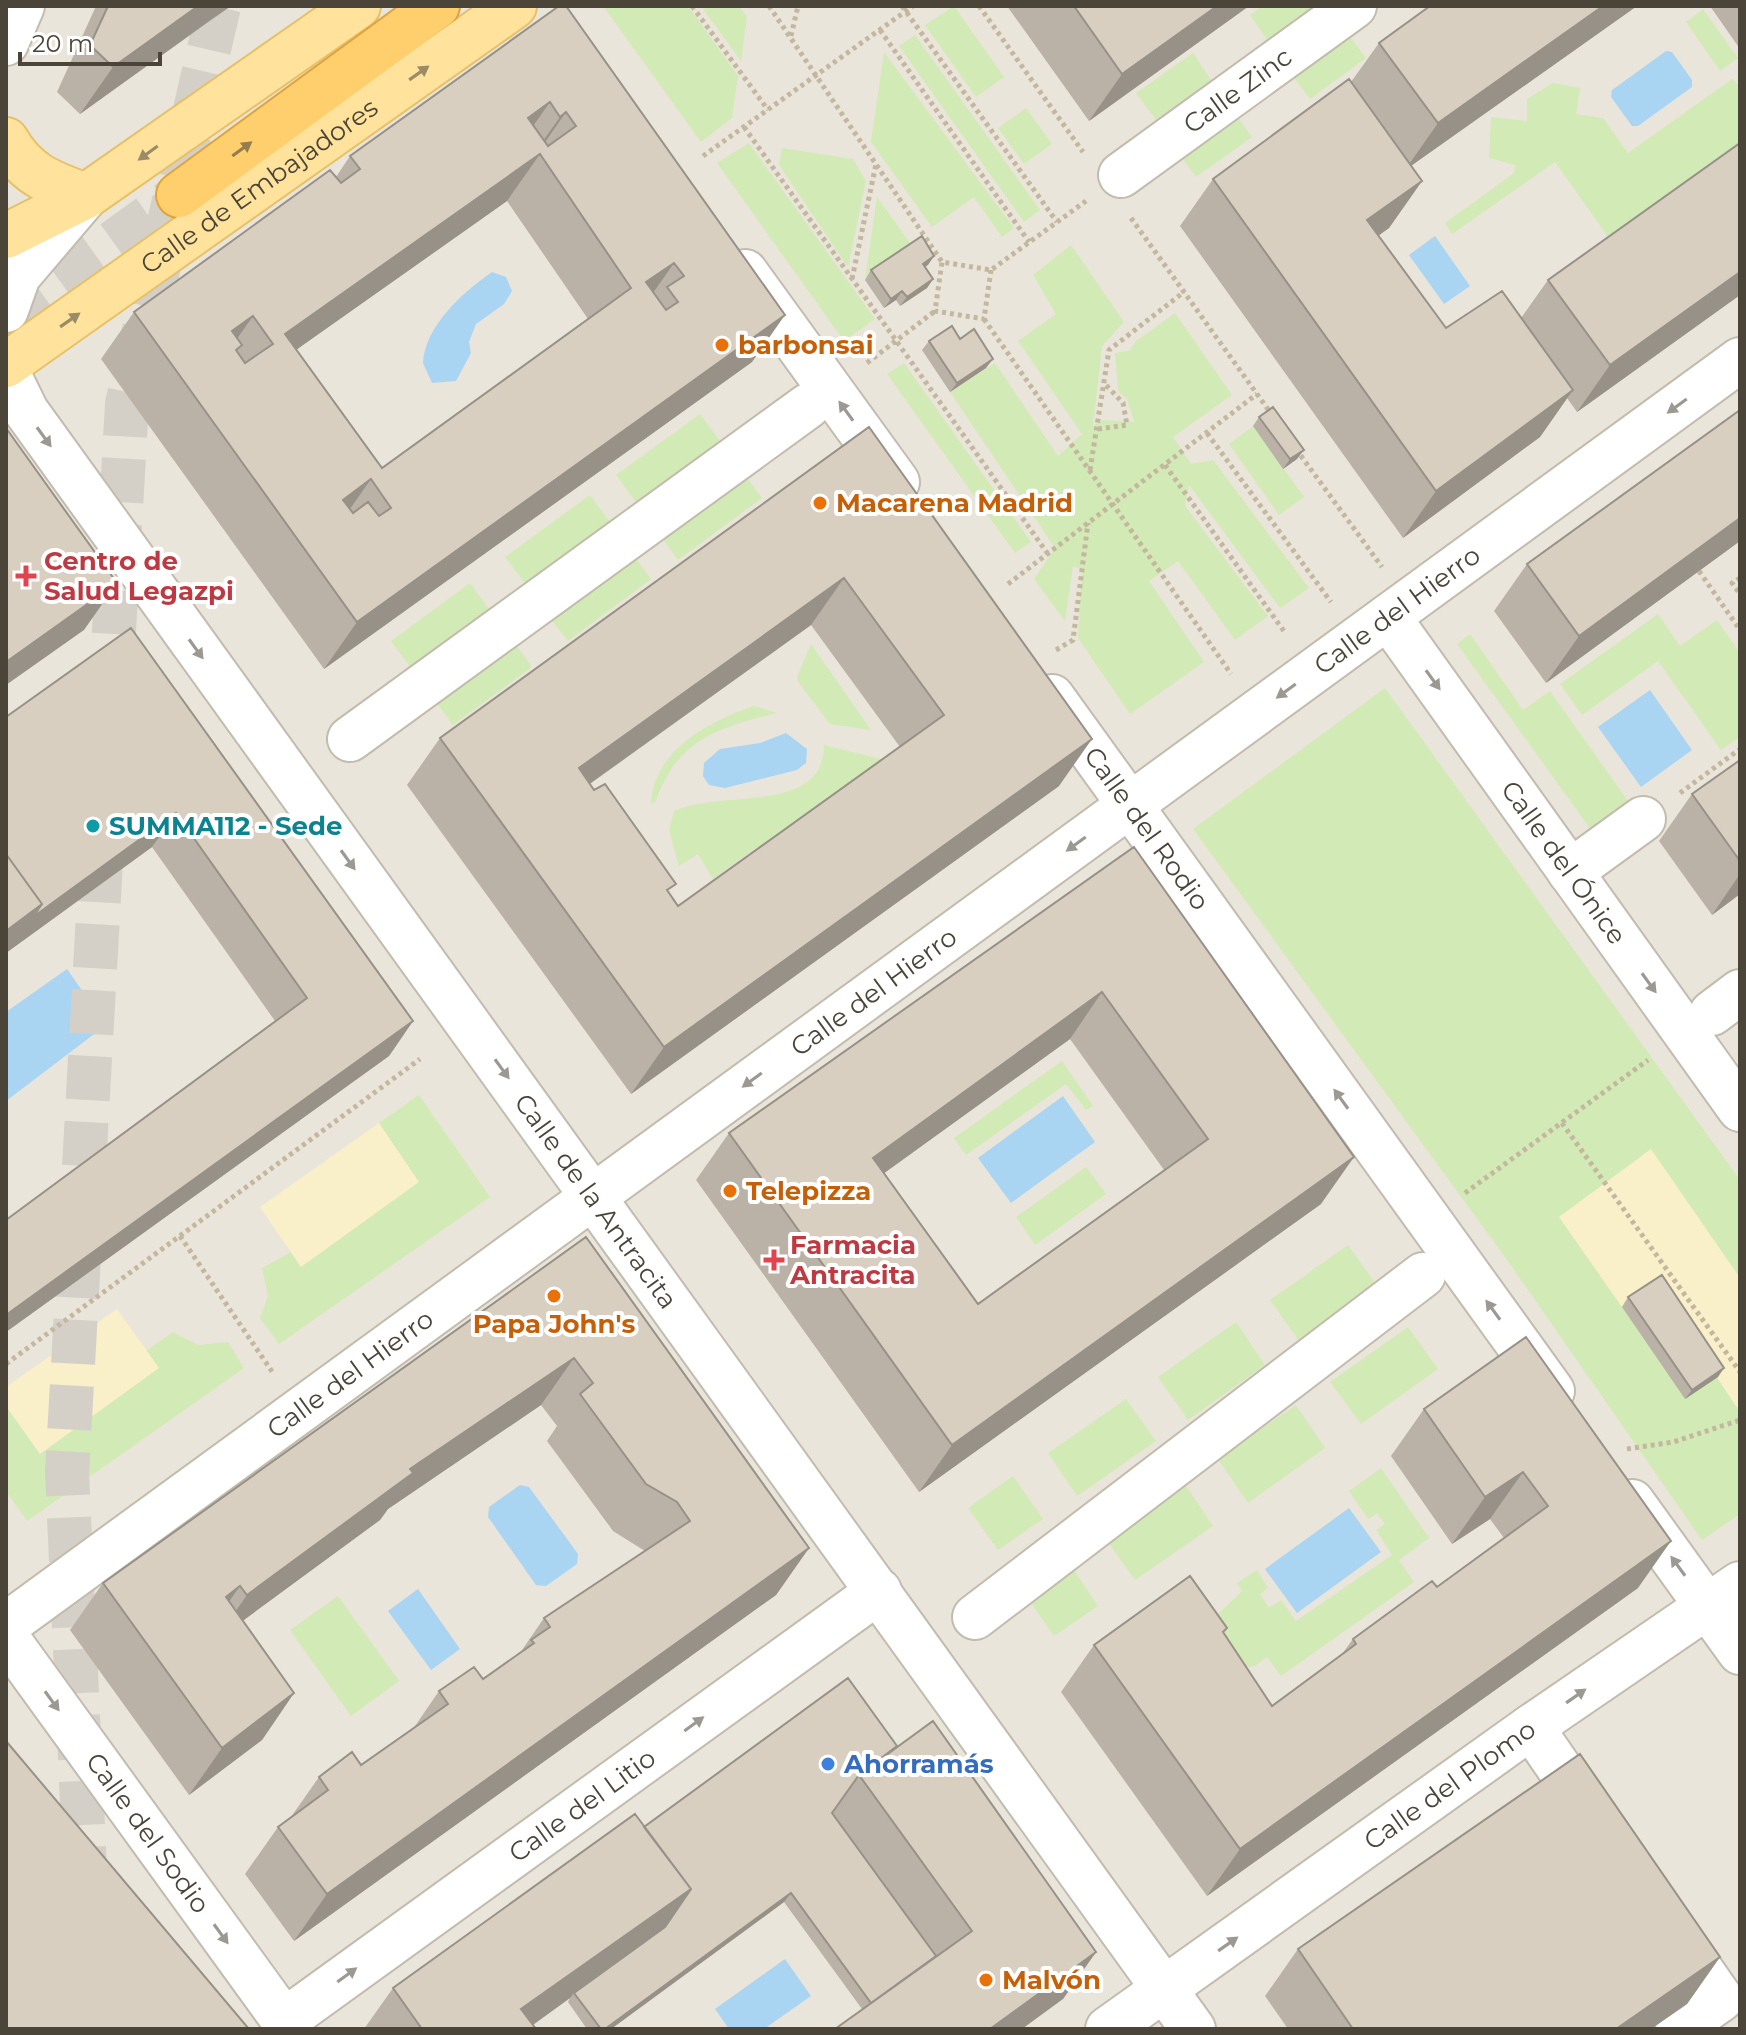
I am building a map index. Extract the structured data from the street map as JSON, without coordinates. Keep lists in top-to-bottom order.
{
  "streets": {
    "main road": ["Calle de Embajadores"],
    "street": [
      "Calle Zinc",
      "Calle del Hierro",
      "Calle del Rodio",
      "Calle del Ónice",
      "Calle de la Antracita",
      "Calle del Plomo",
      "Calle del Litio",
      "Calle del Sodio"
    ]
  },
  "crossings": [
    ["Calle de Embajadores", "Calle de la Antracita"],
    ["Calle del Hierro", "Calle del Rodio"],
    ["Calle del Hierro", "Calle del Ónice"],
    ["Calle del Hierro", "Calle de la Antracita"],
    ["Calle del Hierro", "Calle del Sodio"],
    ["Calle de la Antracita", "Calle del Plomo"],
    ["Calle de la Antracita", "Calle del Litio"],
    ["Calle del Litio", "Calle del Sodio"]
  ],
  "one_way": [
    "Calle del Hierro",
    "Calle del Rodio",
    "Calle del Ónice",
    "Calle de la Antracita",
    "Calle del Plomo",
    "Calle del Litio",
    "Calle del Sodio"
  ],
  "places": {
    "other": [
      "barbonsai",
      "Macarena Madrid",
      "SUMMA112 - Sede",
      "Telepizza",
      "Papa John's",
      "Ahorramás",
      "Malvón"
    ],
    "health": ["Centro de Salud Legazpi", "Farmacia Antracita"]
  },
  "scale_bar": "20 m"
}
